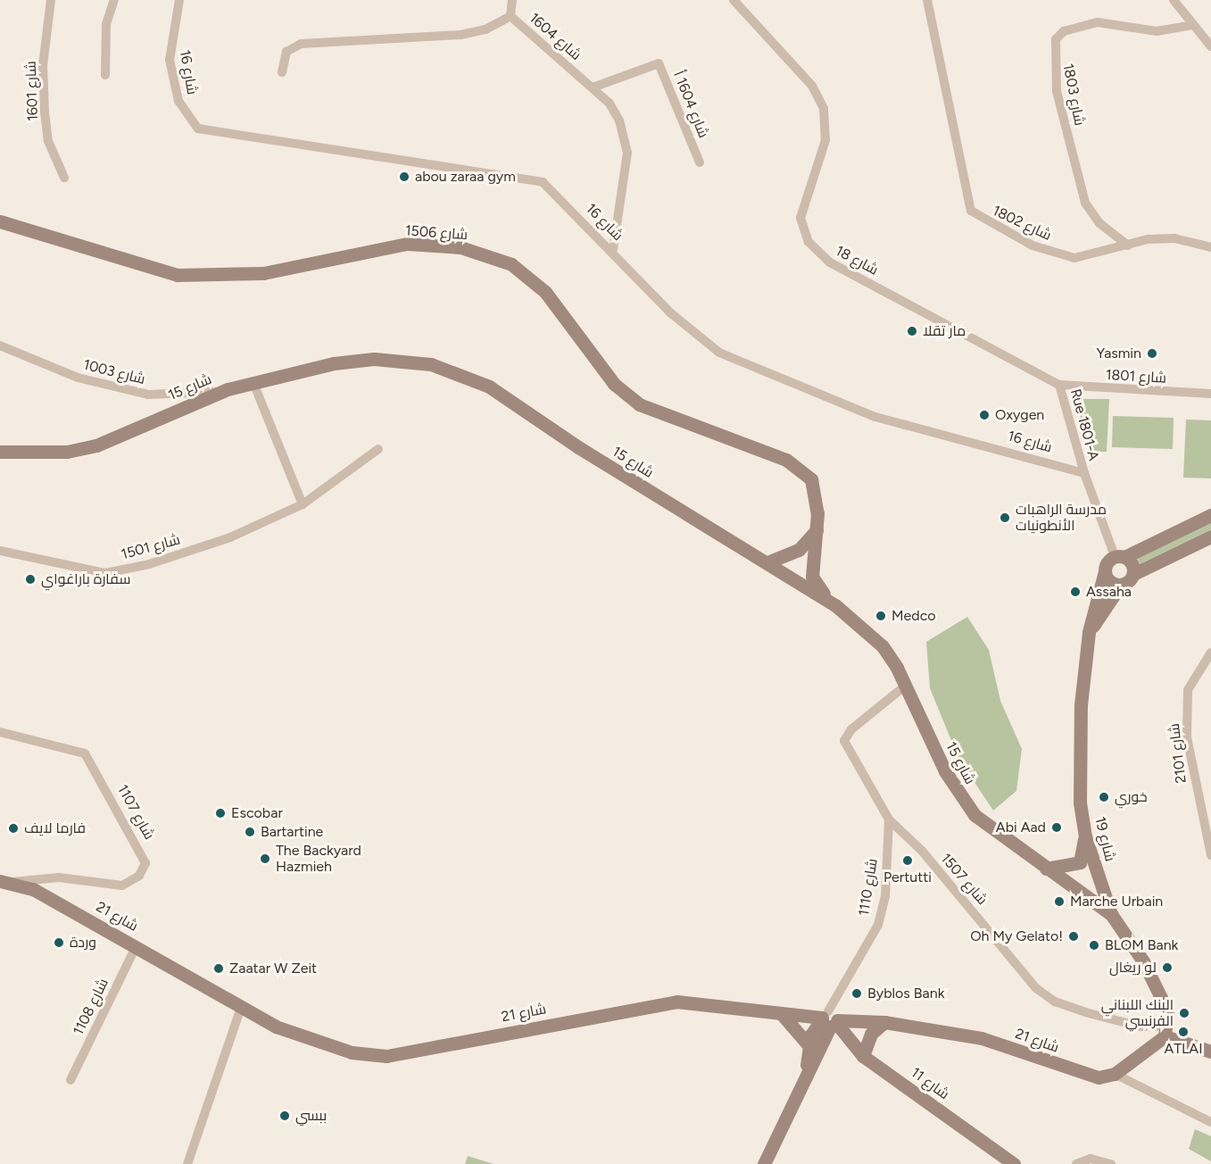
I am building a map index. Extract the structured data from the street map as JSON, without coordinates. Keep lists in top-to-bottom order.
{
  "streets": {
    "street": [
      "شارع 1604",
      "شارع 16",
      "شارع 1601",
      "شارع 1803",
      "شارع 1604 أ",
      "شارع 1802",
      "شارع 1506",
      "شارع 18",
      "شارع 1003",
      "شارع 1801",
      "شارع 15",
      "Rue 1801-A",
      "شارع 1501",
      "شارع 2101",
      "شارع 1107",
      "شارع 19",
      "شارع 1507",
      "شارع 1110",
      "شارع 21",
      "شارع 1108",
      "شارع 11"
    ]
  },
  "crossings": [
    ["شارع 1604", "شارع 16"],
    ["شارع 1604", "شارع 1604 أ"],
    ["شارع 16", "Rue 1801-A"],
    ["شارع 1803", "شارع 1802"],
    ["شارع 1506", "شارع 15"],
    ["شارع 18", "شارع 1801"],
    ["شارع 18", "Rue 1801-A"],
    ["شارع 1003", "شارع 15"],
    ["شارع 1801", "Rue 1801-A"],
    ["شارع 15", "شارع 19"],
    ["شارع 15", "شارع 1507"],
    ["Rue 1801-A", "شارع 19"],
    ["شارع 1107", "شارع 21"],
    ["شارع 19", "شارع 1507"],
    ["شارع 1507", "شارع 1110"],
    ["شارع 1110", "شارع 21"],
    ["شارع 1110", "شارع 11"],
    ["شارع 21", "شارع 1108"],
    ["شارع 21", "شارع 11"]
  ],
  "places": [
    "abou zaraa gym",
    "مار تقلا",
    "Yasmin",
    "Oxygen",
    "مدرسة الراهبات الأنطونيات",
    "سفارة باراغواي",
    "Assaha",
    "Medco",
    "خوري",
    "Escobar",
    "Abi Aad",
    "فارما لايف",
    "Bartartine",
    "The Backyard Hazmieh",
    "Pertutti",
    "Marche Urbain",
    "Oh My Gelato!",
    "وردة",
    "BLOM Bank",
    "لو ريغال",
    "Zaatar W Zeit",
    "Byblos Bank",
    "البنك اللبناني الفرنسي",
    "ATLAI",
    "ببسي"
  ]
}
